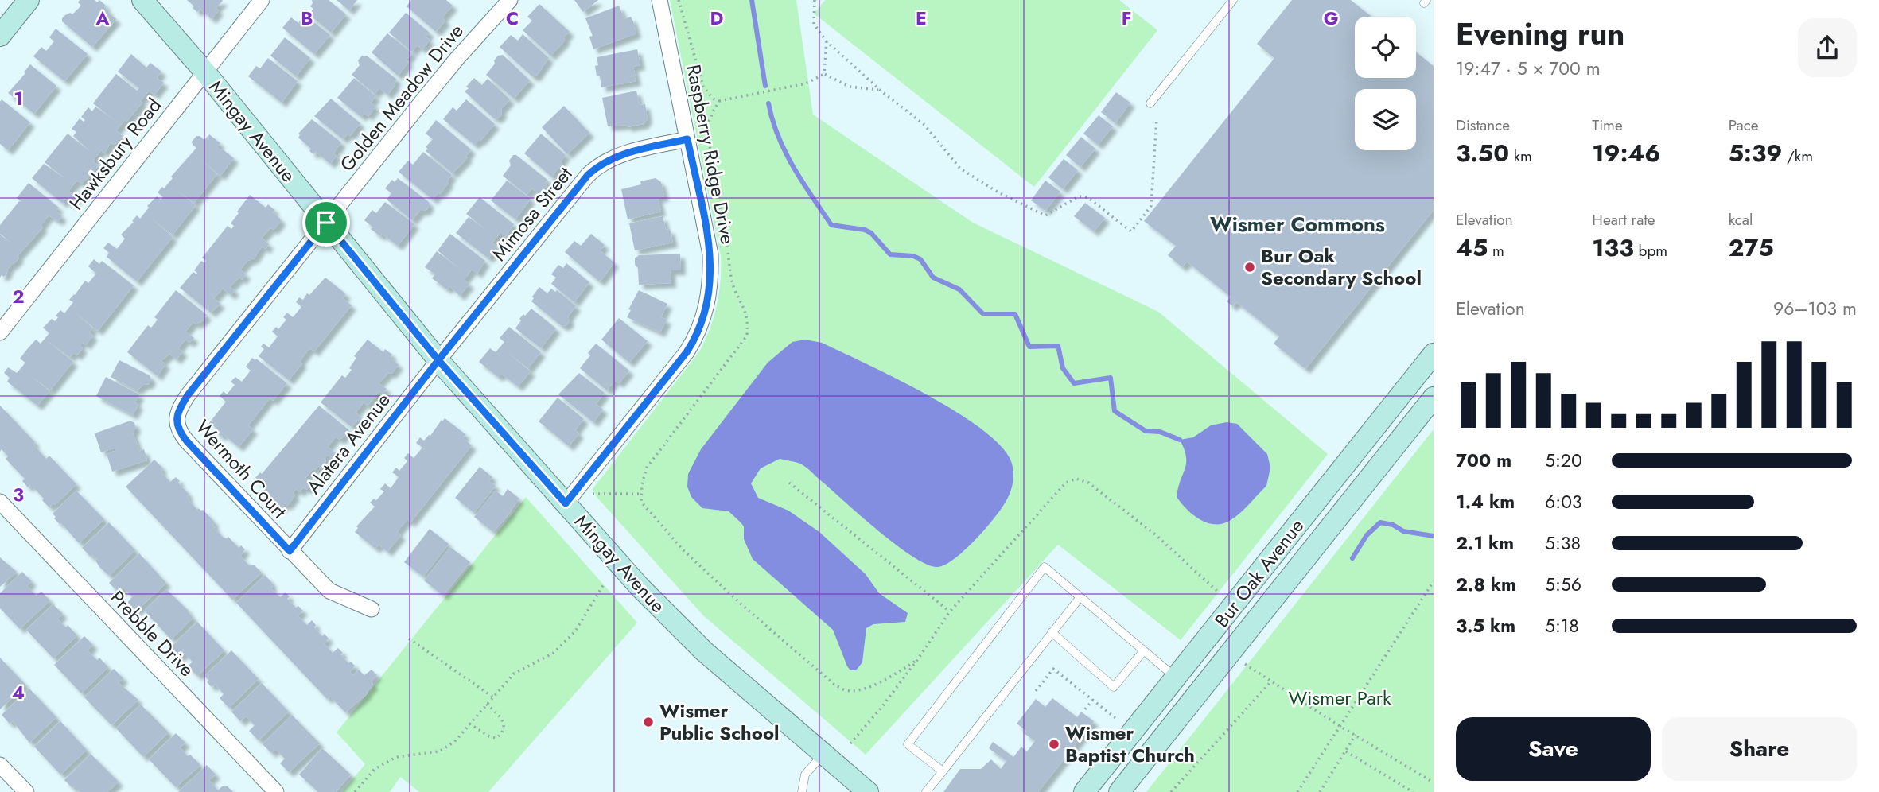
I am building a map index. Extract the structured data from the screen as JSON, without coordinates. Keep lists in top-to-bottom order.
{
  "streets": {
    "street": [
      "Golden Meadow Drive",
      "Mingay Avenue",
      "Hawksbury Road",
      "Raspberry Ridge Drive",
      "Mimosa Street",
      "Alatera Avenue",
      "Wermoth Court",
      "Bur Oak Avenue",
      "Prebble Drive"
    ]
  },
  "crossings": [
    ["Golden Meadow Drive", "Mingay Avenue"],
    ["Golden Meadow Drive", "Wermoth Court"],
    ["Mingay Avenue", "Hawksbury Road"],
    ["Mingay Avenue", "Raspberry Ridge Drive"],
    ["Mingay Avenue", "Mimosa Street"],
    ["Mingay Avenue", "Alatera Avenue"],
    ["Mingay Avenue", "Wermoth Court"],
    ["Raspberry Ridge Drive", "Mimosa Street"],
    ["Mimosa Street", "Alatera Avenue"],
    ["Alatera Avenue", "Wermoth Court"]
  ],
  "districts": ["Wismer Commons"],
  "parks": ["Wismer Park"],
  "places": ["Bur Oak Secondary School", "Wismer Public School", "Wismer Baptist Church"],
  "page": {
    "heading": ["Evening run", "19:47 · 5 × 700 m"],
    "stats": [
      ["Distance", "3.50 km"],
      ["Time", "19:46"],
      ["Pace", "5:39 /km"],
      ["Elevation", "45 m"],
      ["Heart rate", "133 bpm"],
      ["kcal", "275"]
    ],
    "chart": ["Elevation", "96–103 m"],
    "list": [
      {
        "name": "700 m",
        "note": "5:20"
      },
      {
        "name": "1.4 km",
        "note": "6:03"
      },
      {
        "name": "2.1 km",
        "note": "5:38"
      },
      {
        "name": "2.8 km",
        "note": "5:56"
      },
      {
        "name": "3.5 km",
        "note": "5:18"
      }
    ],
    "buttons": ["Save", "Share"]
  },
  "grid": {
    "columns": [
      "A",
      "B",
      "C",
      "D",
      "E",
      "F",
      "G"
    ],
    "rows": [
      "1",
      "2",
      "3",
      "4"
    ]
  }
}
